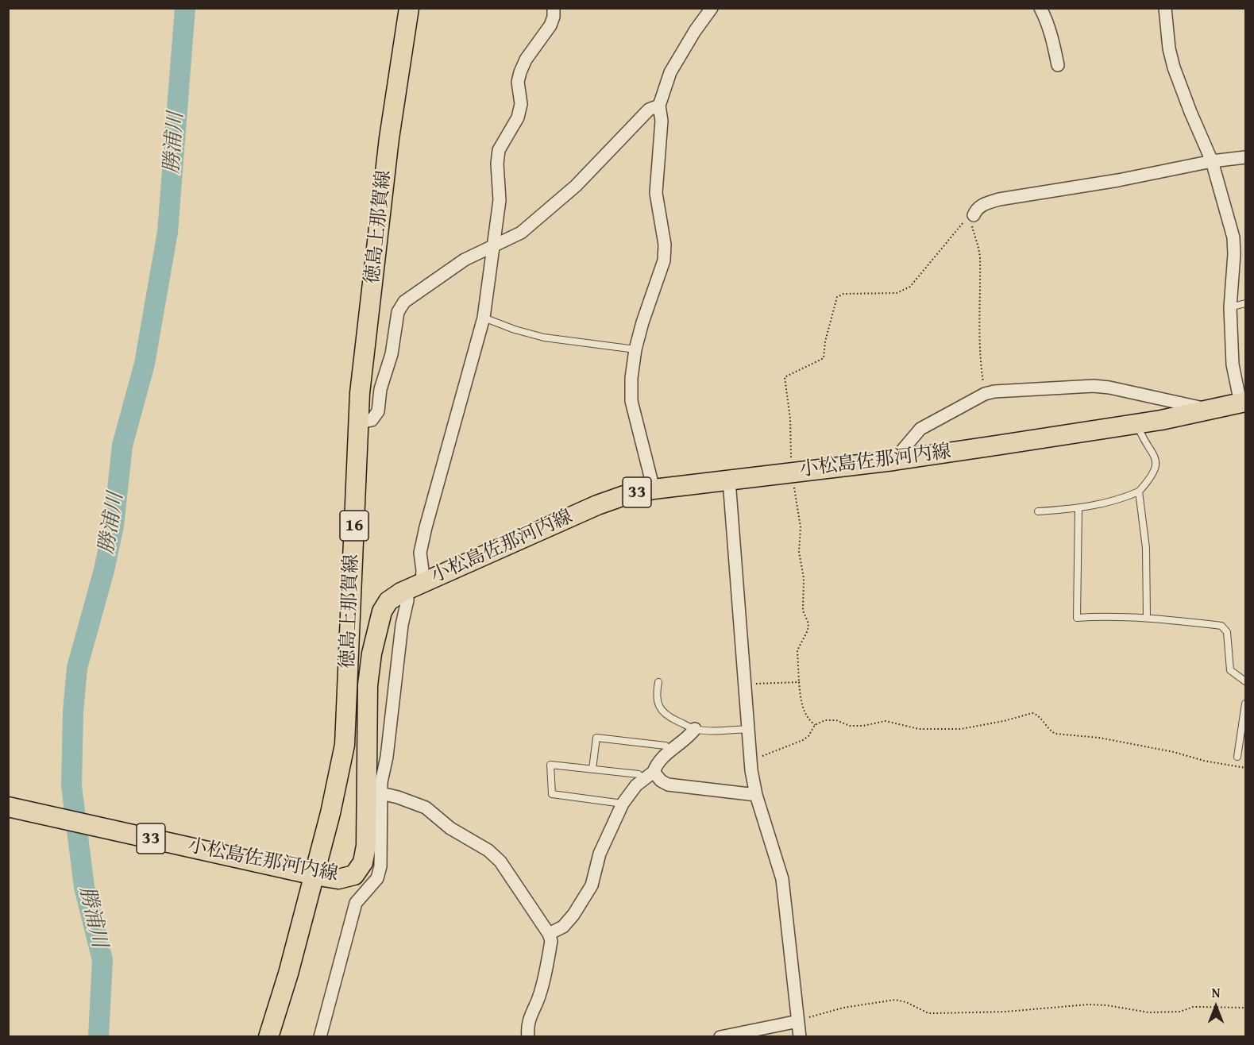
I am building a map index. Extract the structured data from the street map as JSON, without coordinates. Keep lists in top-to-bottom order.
{
  "streets": {
    "main road": [
      "徳島上那賀線",
      "小松島佐那河内線",
      "33",
      "16"
    ]
  },
  "crossings": [
    ["徳島上那賀線", "小松島佐那河内線"]
  ],
  "water": ["勝浦川"],
  "north": "top"
}
